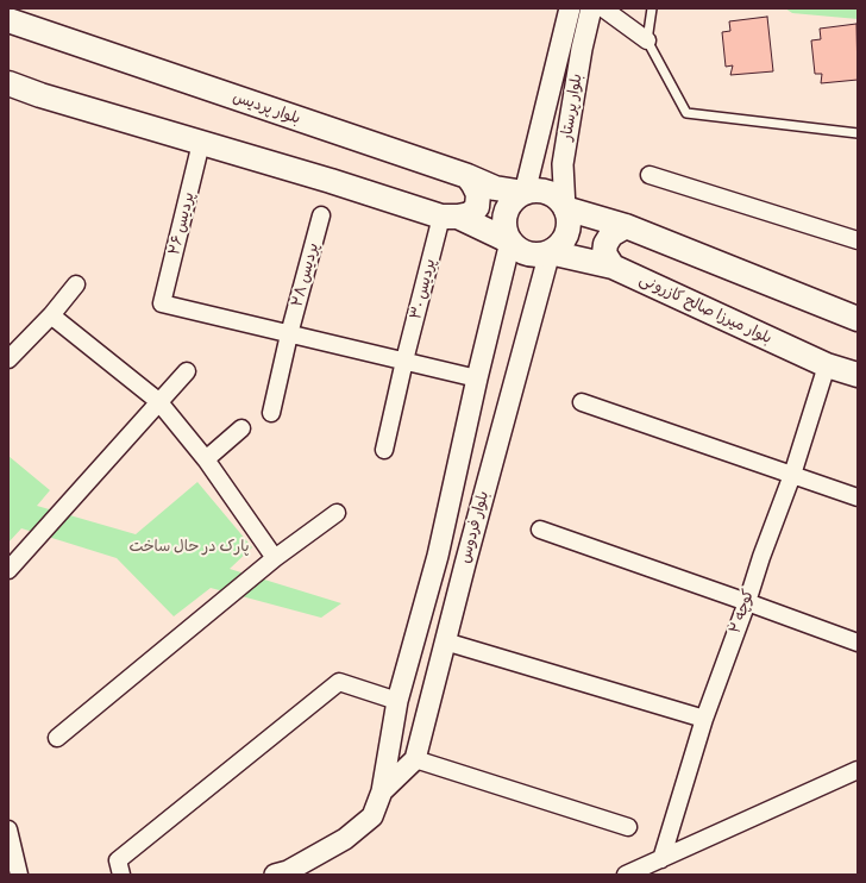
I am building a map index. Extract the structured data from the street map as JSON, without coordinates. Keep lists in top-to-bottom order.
{
  "streets": {
    "main road": ["بلوار پردیس", "بلوار میرزا صالح کازرونی"],
    "street": [
      "بلوار پرستار",
      "پردیس ۲۶",
      "پردیس ۲۸",
      "پردیس ۳۰",
      "بلوار فردوس",
      "کوچه ۲"
    ]
  },
  "crossings": [
    ["بلوار پرستار", "بلوار پردیس"],
    ["بلوار پرستار", "بلوار میرزا صالح کازرونی"],
    ["بلوار پرستار", "بلوار فردوس"],
    ["بلوار پردیس", "بلوار میرزا صالح کازرونی"],
    ["بلوار پردیس", "بلوار فردوس"],
    ["پردیس ۲۶", "پردیس ۲۸"],
    ["بلوار میرزا صالح کازرونی", "بلوار فردوس"],
    ["بلوار میرزا صالح کازرونی", "کوچه ۲"]
  ],
  "parks": ["پارک در حال ساخت"]
}
